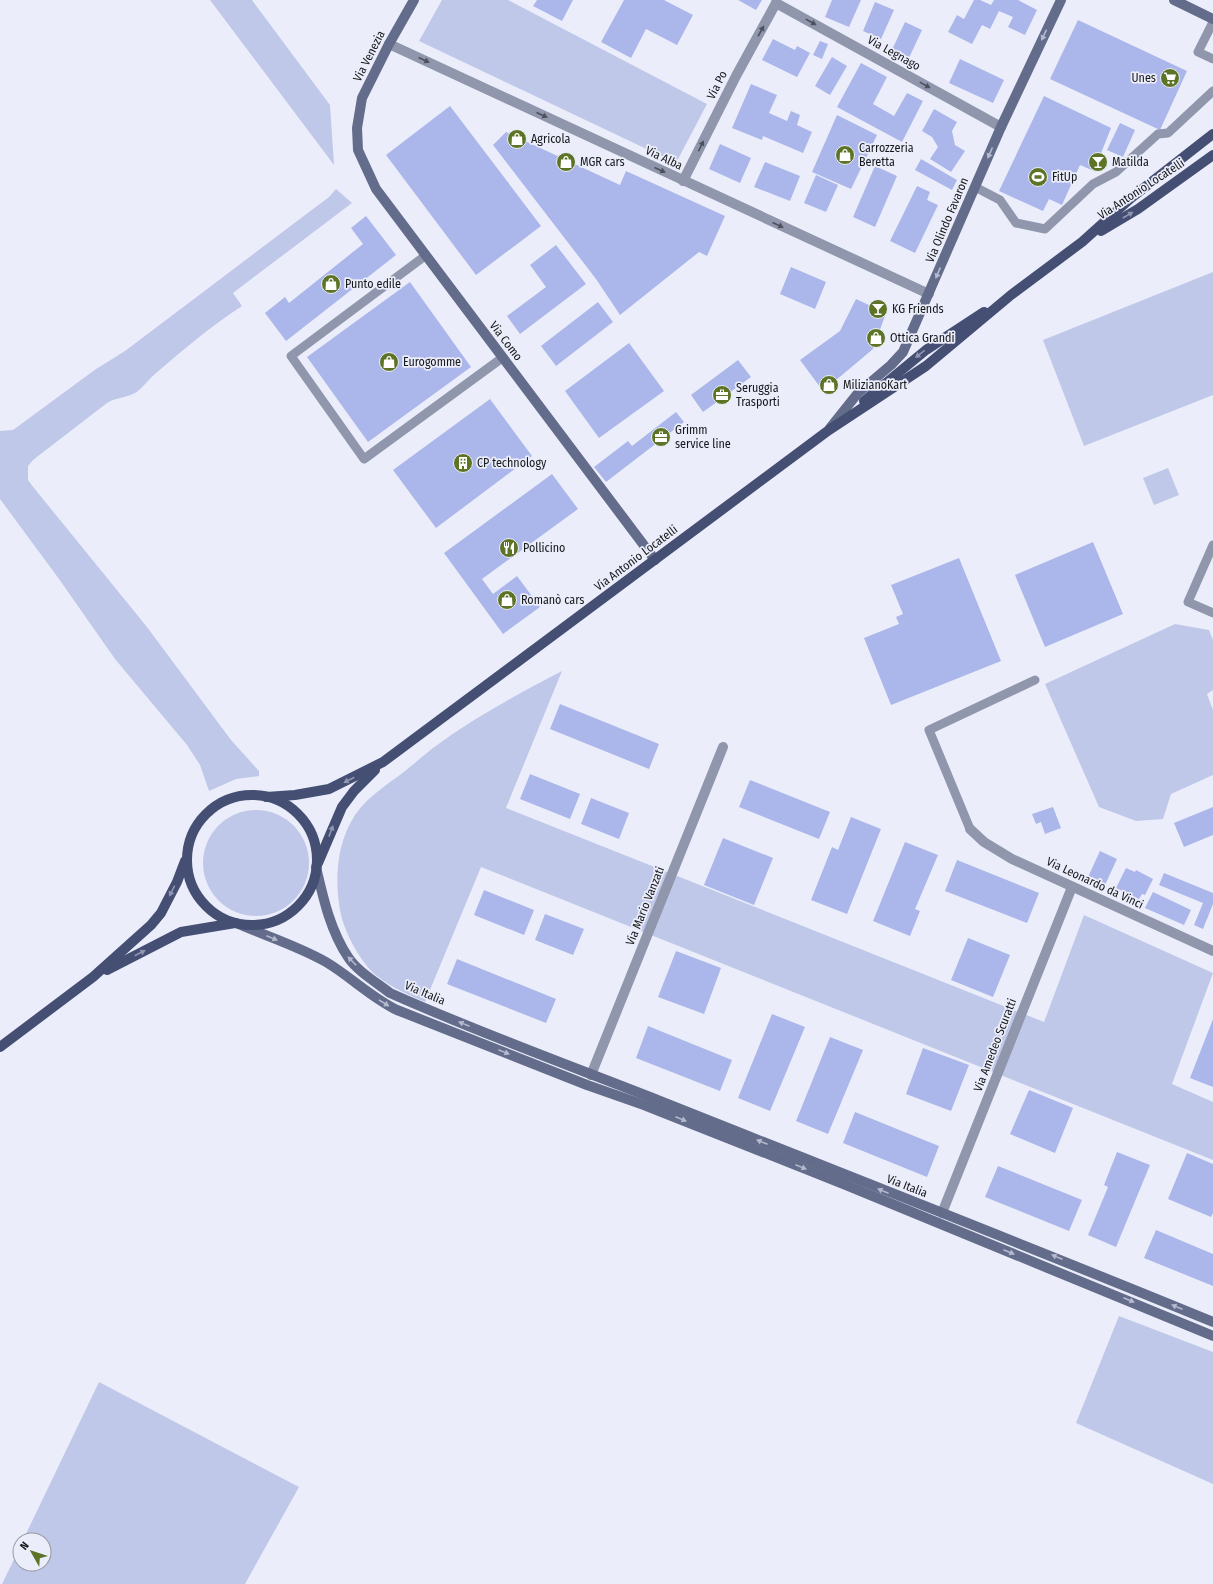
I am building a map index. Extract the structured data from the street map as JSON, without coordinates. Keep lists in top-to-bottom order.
{
  "streets": {
    "main road": ["Via Antonio Locatelli"],
    "street": [
      "Via Legnago",
      "Via Venezia",
      "Via Po",
      "Via Alba",
      "Via Olindo Favaron",
      "Via Como",
      "Via Leonardo da Vinci",
      "Via Mario Vanzati",
      "Via Italia",
      "Via Amedeo Scuratti"
    ]
  },
  "crossings": [
    ["Via Legnago", "Via Po"],
    ["Via Legnago", "Via Olindo Favaron"],
    ["Via Venezia", "Via Alba"],
    ["Via Venezia", "Via Como"],
    ["Via Po", "Via Alba"],
    ["Via Alba", "Via Olindo Favaron"],
    ["Via Antonio Locatelli", "Via Olindo Favaron"],
    ["Via Antonio Locatelli", "Via Como"],
    ["Via Antonio Locatelli", "Via Italia"],
    ["Via Leonardo da Vinci", "Via Amedeo Scuratti"],
    ["Via Mario Vanzati", "Via Italia"],
    ["Via Italia", "Via Amedeo Scuratti"]
  ],
  "one_way": [
    "Via Legnago",
    "Via Po",
    "Via Alba",
    "Via Olindo Favaron"
  ],
  "places": {
    "supermarket": ["Unes"],
    "shop": [
      "Agricola",
      "Carrozzeria Beretta",
      "MGR cars",
      "Punto edile",
      "Ottica Grandi",
      "Eurogomme",
      "MilizianoKart",
      "Romanò cars"
    ],
    "bar": ["Matilda", "KG Friends"],
    "sports": ["FitUp"],
    "office": ["Seruggia Trasporti", "Grimm service line"],
    "building": ["CP technology"],
    "restaurant": ["Pollicino"]
  },
  "north": "top left"
}
